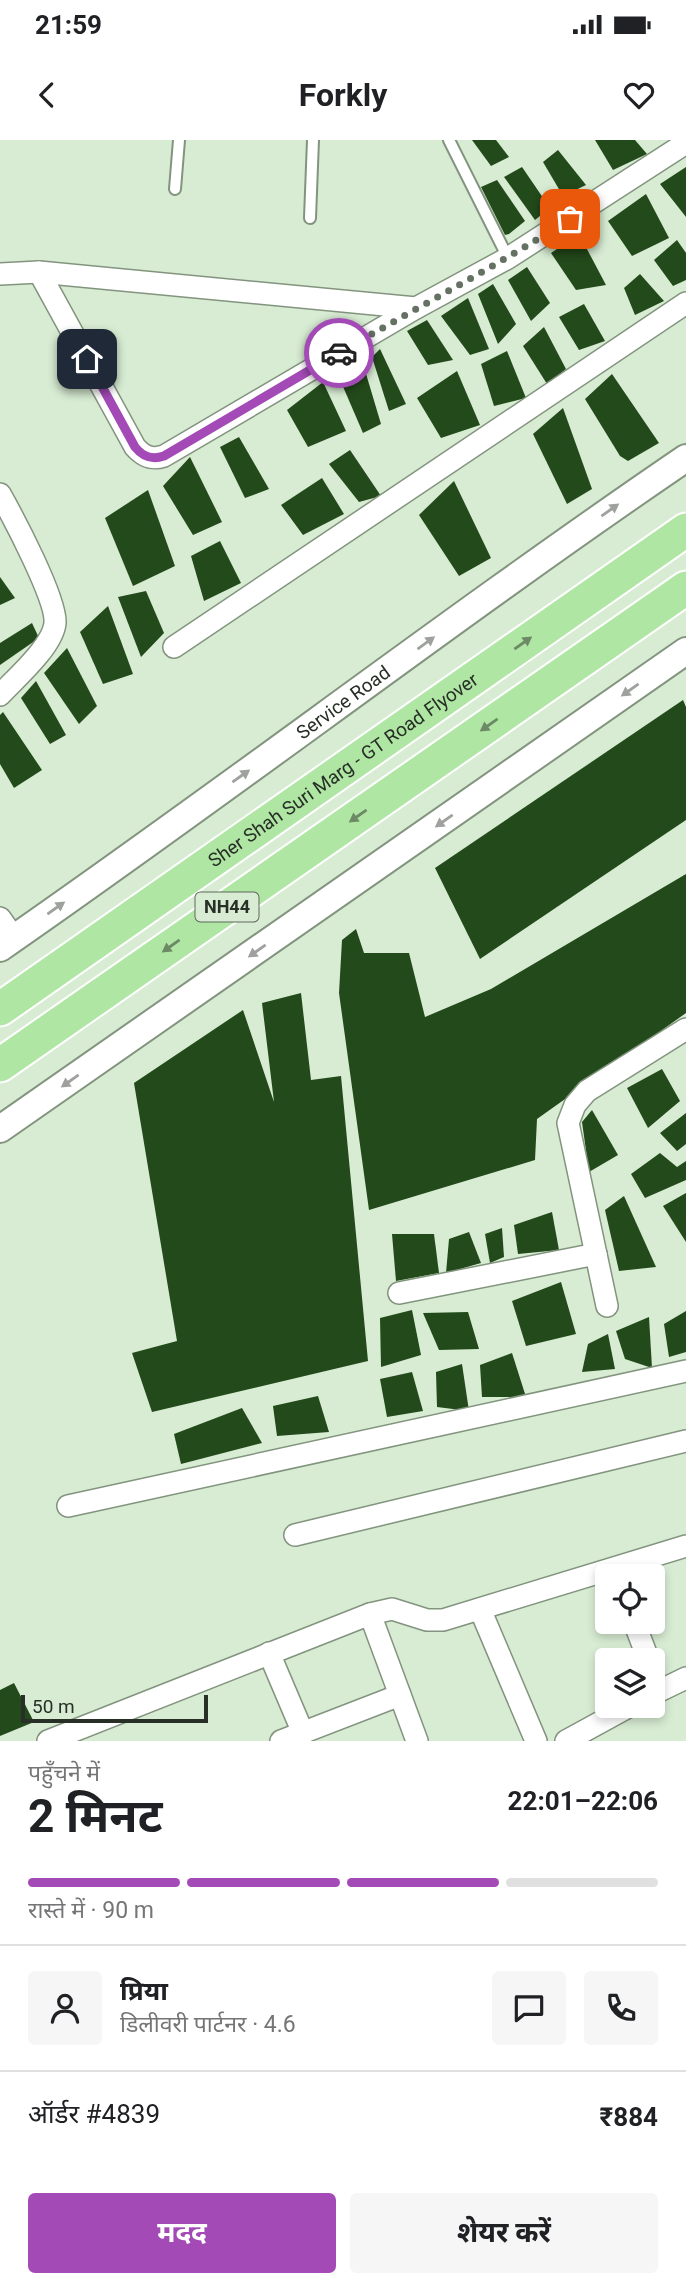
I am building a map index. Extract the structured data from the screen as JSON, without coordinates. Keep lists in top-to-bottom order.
{
  "streets": {
    "highway": ["Sher Shah Suri Marg - GT Road Flyover", "NH44"],
    "street": ["Service Road"]
  },
  "scale_bar": "50 m",
  "page": {
    "status": "21:59",
    "header": "Forkly",
    "scale": "50 m",
    "heading": ["2 मिनट", "पहुँचने में", "22:01–22:06"],
    "panel": [
      "प्रिया",
      "डिलीवरी पार्टनर · 4.6",
      "ऑर्डर #4839",
      "₹884"
    ],
    "bar": "रास्ते में · 90 m",
    "buttons": ["मदद", "शेयर करें"]
  }
}
